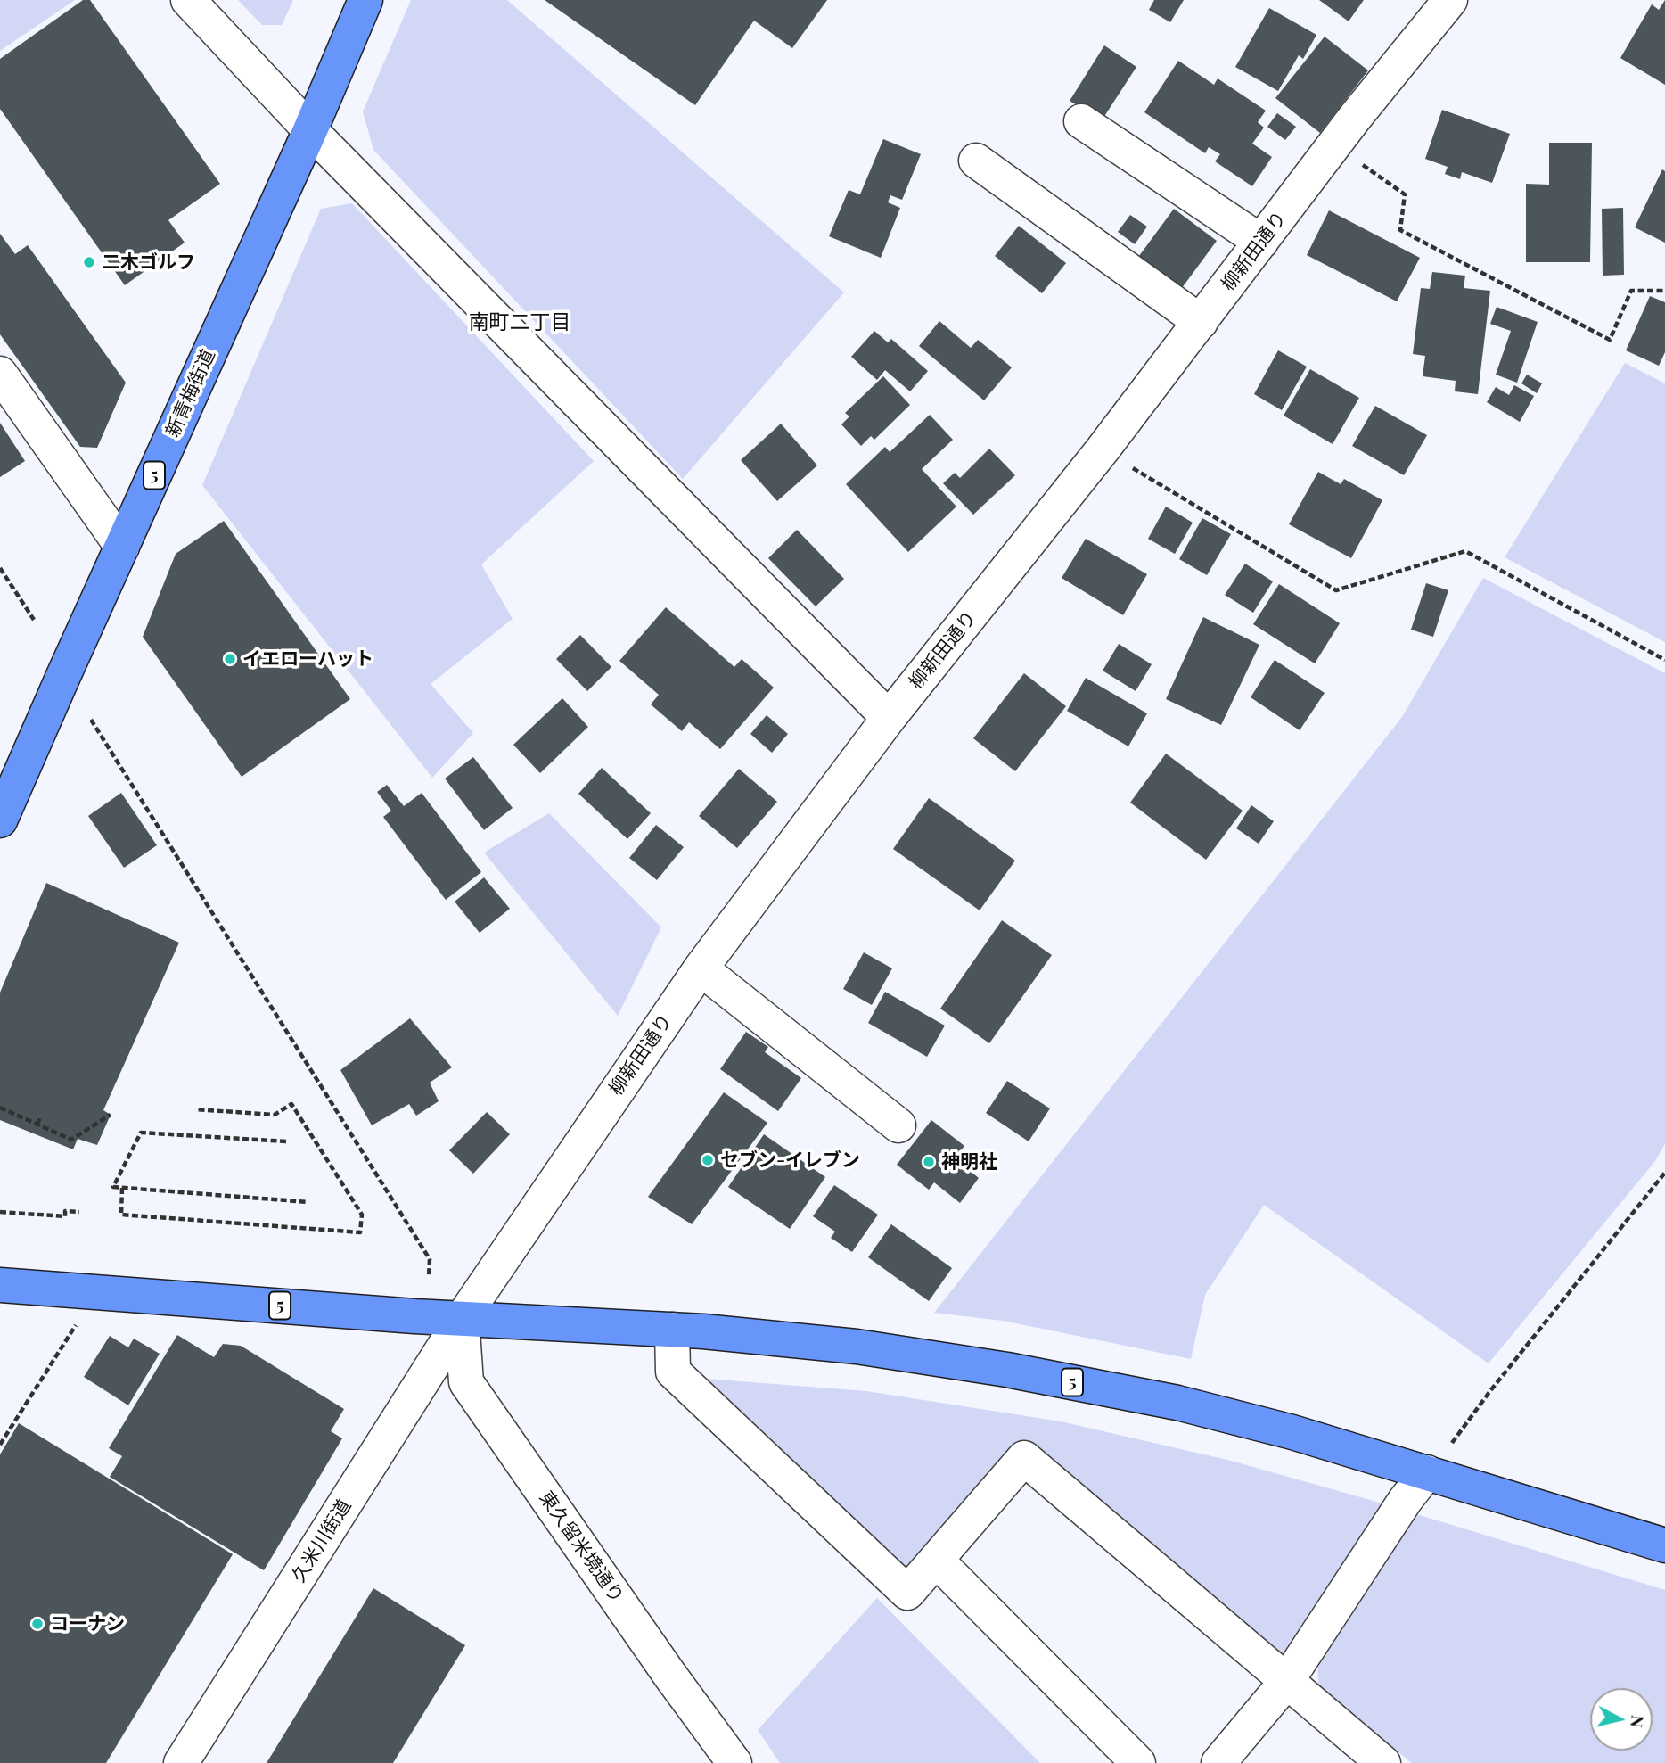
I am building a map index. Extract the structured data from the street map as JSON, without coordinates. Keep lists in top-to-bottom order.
{
  "streets": {
    "main road": ["新青梅街道", "5"],
    "street": ["柳新田通り", "久米川街道", "東久留米境通り"]
  },
  "crossings": [
    ["柳新田通り", "5"],
    ["柳新田通り", "久米川街道"],
    ["柳新田通り", "東久留米境通り"],
    ["5", "久米川街道"],
    ["5", "東久留米境通り"],
    ["久米川街道", "東久留米境通り"]
  ],
  "districts": ["南町二丁目"],
  "places": [
    "二木ゴルフ",
    "イエローハット",
    "セブン-イレブン",
    "神明社",
    "コーナン"
  ],
  "north": "right"
}
